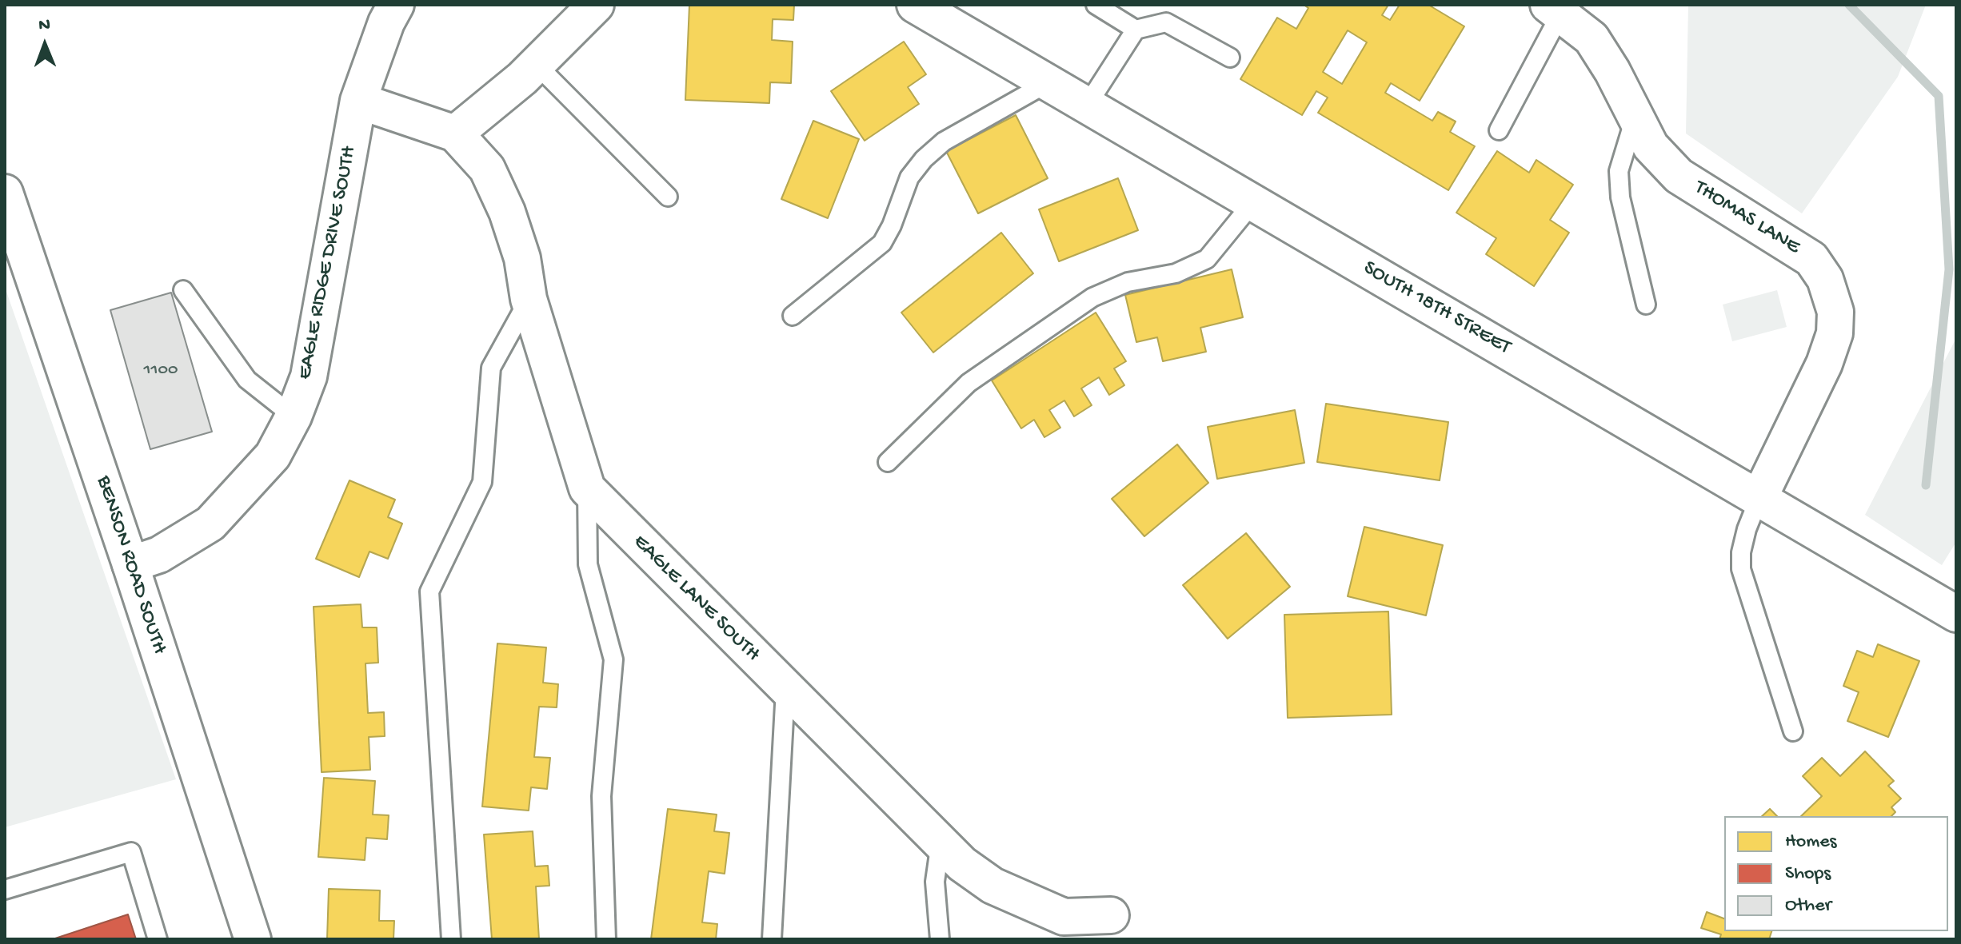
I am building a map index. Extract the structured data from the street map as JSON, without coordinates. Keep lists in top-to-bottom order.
{
  "streets": {
    "street": [
      "THOMAS LANE",
      "EAGLE RIDGE DRIVE SOUTH",
      "SOUTH 18TH STREET",
      "BENSON ROAD SOUTH",
      "EAGLE LANE SOUTH"
    ]
  },
  "crossings": [
    ["THOMAS LANE", "SOUTH 18TH STREET"],
    ["EAGLE RIDGE DRIVE SOUTH", "BENSON ROAD SOUTH"],
    ["EAGLE RIDGE DRIVE SOUTH", "EAGLE LANE SOUTH"]
  ],
  "house_numbers": ["1100"],
  "legend": ["Homes", "Shops", "Other"],
  "north": "top"
}
